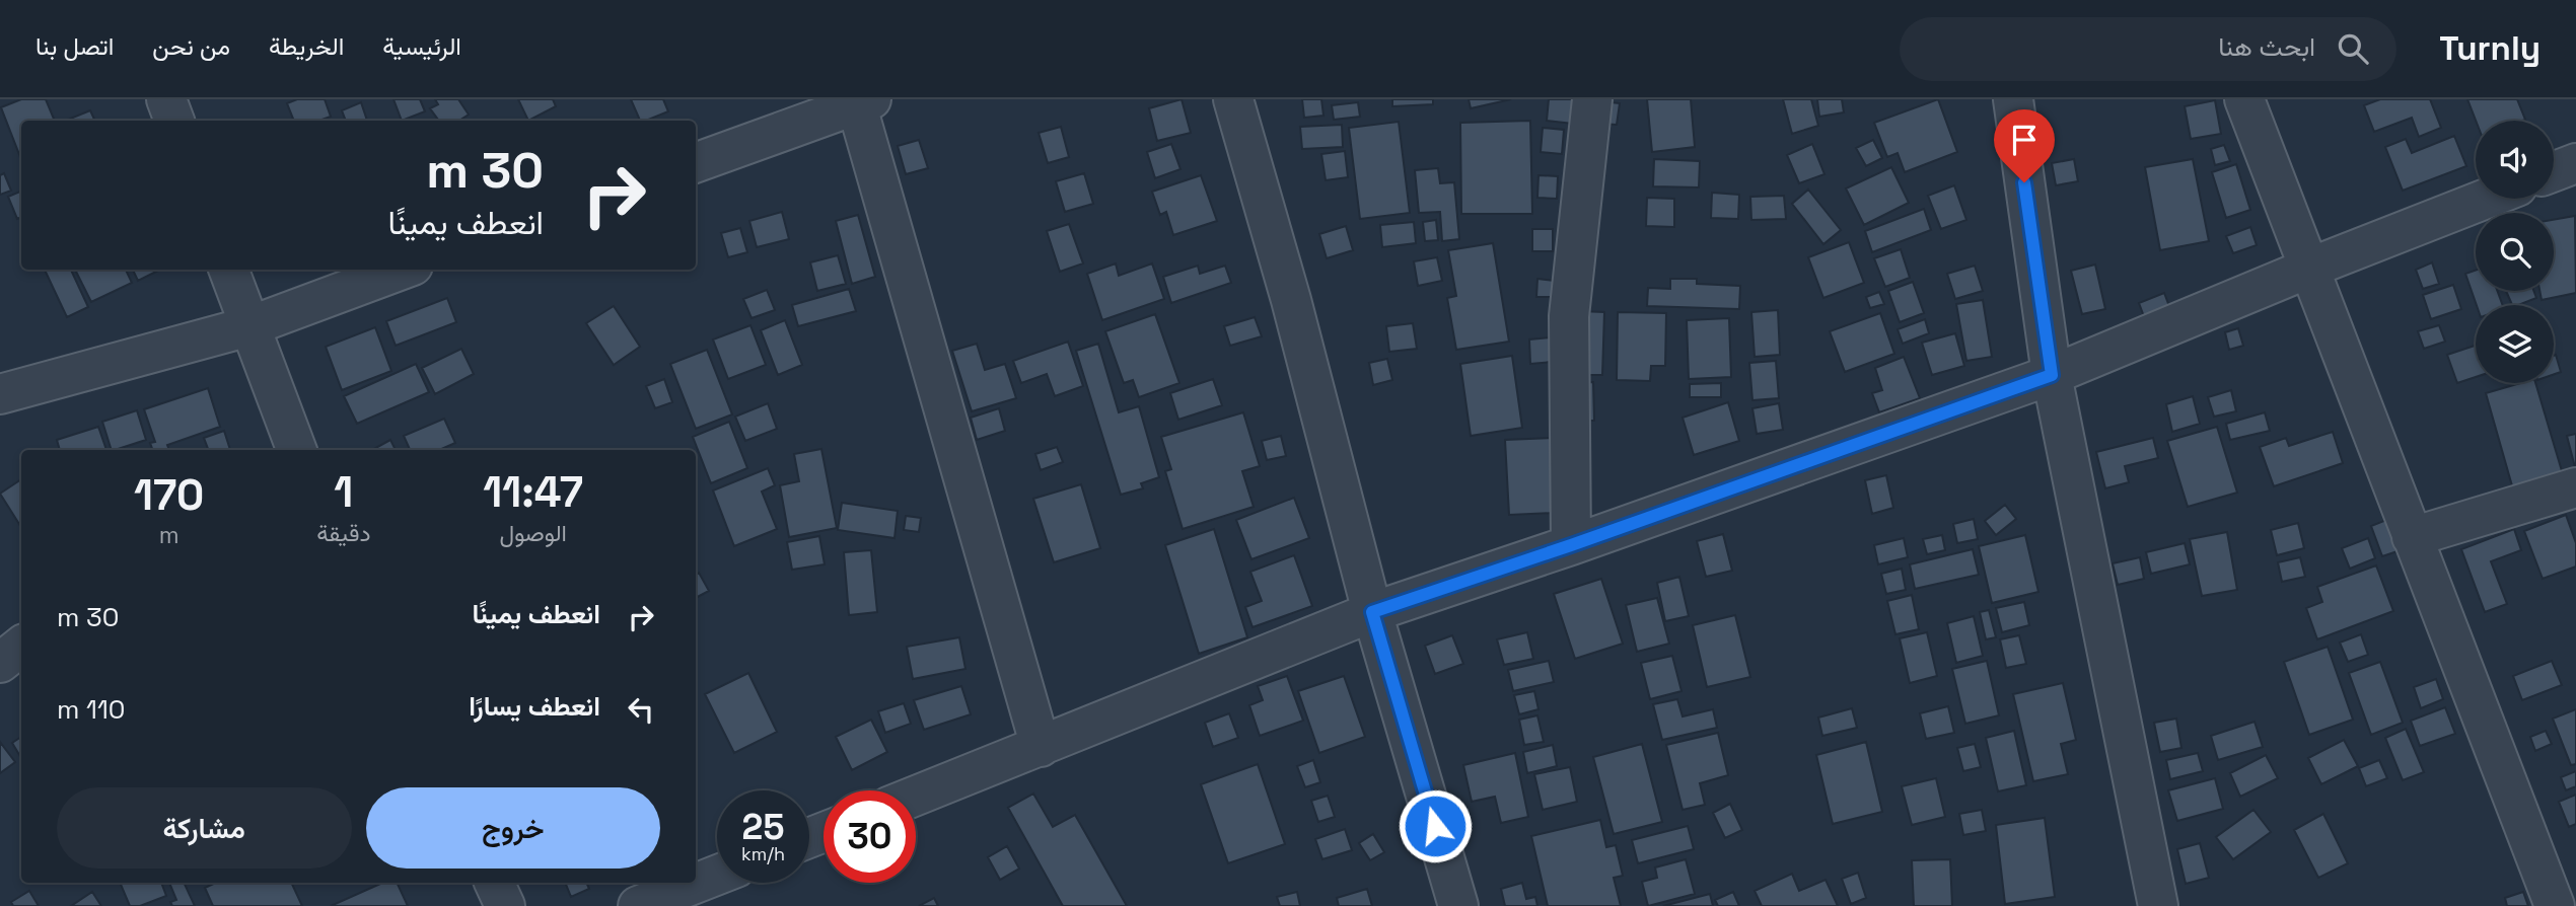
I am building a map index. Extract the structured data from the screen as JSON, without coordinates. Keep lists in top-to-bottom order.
{
  "page": {
    "header": "Turnly",
    "search": "ابحث هنا",
    "nav": [
      "الرئيسية",
      "الخريطة",
      "من نحن",
      "اتصل بنا"
    ],
    "turn": ["30 m", "انعطف يمينًا"],
    "eta": [
      "11:47",
      "الوصول",
      "1",
      "دقيقة",
      "170",
      "m"
    ],
    "list": [
      {
        "name": "انعطف يمينًا",
        "value": "30 m"
      },
      {
        "name": "انعطف يسارًا",
        "value": "110 m"
      }
    ],
    "buttons": ["خروج", "مشاركة"],
    "speed": "25 km/h",
    "limit": "30"
  }
}
